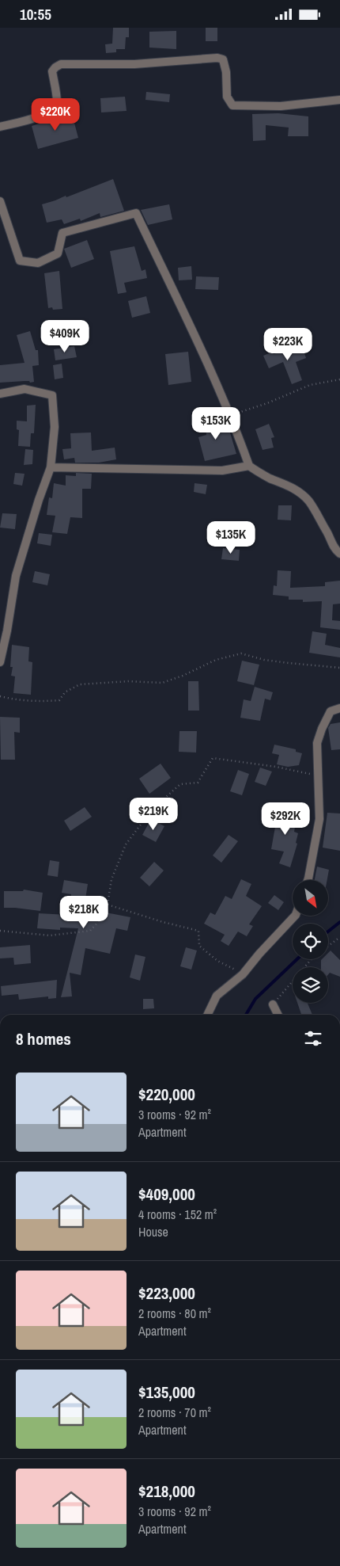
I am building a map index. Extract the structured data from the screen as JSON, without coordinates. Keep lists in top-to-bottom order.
{
  "north": "bottom right",
  "page": {
    "status": "10:55",
    "price": [
      "$220K",
      "$409K",
      "$223K",
      "$153K",
      "$135K",
      "$219K",
      "$292K",
      "$218K"
    ],
    "heading": "8 homes",
    "list": [
      {
        "name": "$220,000",
        "note": "3 rooms · 92 m² · Apartment"
      },
      {
        "name": "$409,000",
        "note": "4 rooms · 152 m² · House"
      },
      {
        "name": "$223,000",
        "note": "2 rooms · 80 m² · Apartment"
      },
      {
        "name": "$135,000",
        "note": "2 rooms · 70 m² · Apartment"
      },
      {
        "name": "$218,000",
        "note": "3 rooms · 92 m² · Apartment"
      }
    ]
  }
}
